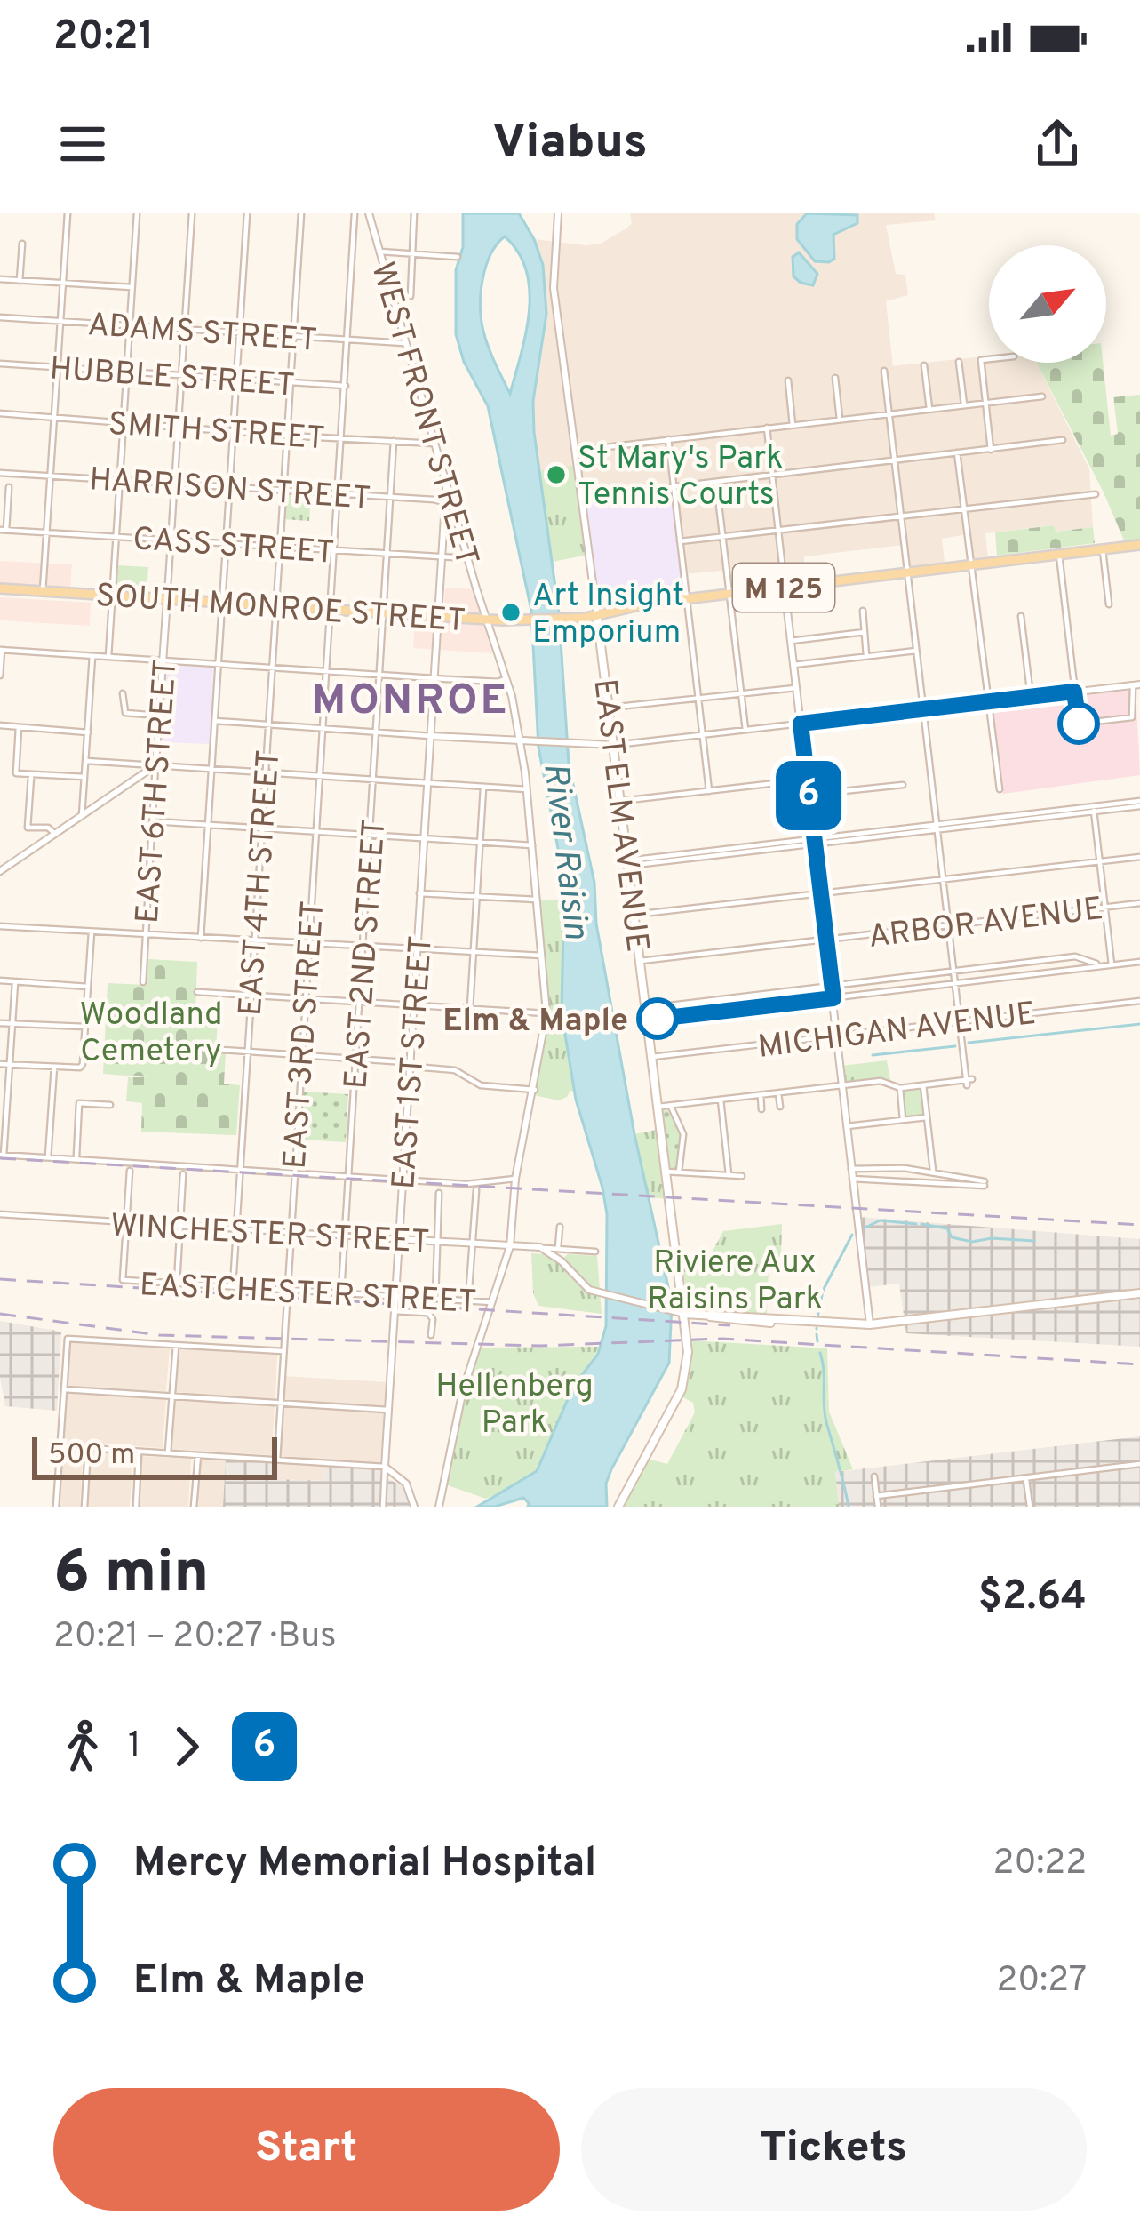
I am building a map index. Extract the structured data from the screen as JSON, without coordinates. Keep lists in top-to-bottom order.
{
  "streets": {
    "main road": ["M 125", "SOUTH MONROE STREET", "EAST ELM AVENUE"],
    "street": [
      "ADAMS STREET",
      "HUBBLE STREET",
      "WEST FRONT STREET",
      "SMITH STREET",
      "HARRISON STREET",
      "CASS STREET",
      "EAST 6TH STREET",
      "EAST 4TH STREET",
      "ARBOR AVENUE",
      "EAST 2ND STREET",
      "MICHIGAN AVENUE",
      "EAST 3RD STREET",
      "EAST 1ST STREET",
      "WINCHESTER STREET",
      "EASTCHESTER STREET"
    ]
  },
  "crossings": [
    ["ADAMS STREET", "WEST FRONT STREET"],
    ["ADAMS STREET", "EAST 4TH STREET"],
    ["ADAMS STREET", "EAST 3RD STREET"],
    ["HUBBLE STREET", "EAST 4TH STREET"],
    ["HUBBLE STREET", "EAST 3RD STREET"],
    ["WEST FRONT STREET", "SMITH STREET"],
    ["WEST FRONT STREET", "CASS STREET"],
    ["WEST FRONT STREET", "SOUTH MONROE STREET"],
    ["WEST FRONT STREET", "EAST 1ST STREET"],
    ["WEST FRONT STREET", "WINCHESTER STREET"],
    ["WEST FRONT STREET", "EASTCHESTER STREET"],
    ["SMITH STREET", "EAST 4TH STREET"],
    ["SMITH STREET", "EAST 2ND STREET"],
    ["SMITH STREET", "EAST 3RD STREET"],
    ["HARRISON STREET", "EAST 4TH STREET"],
    ["HARRISON STREET", "EAST 2ND STREET"],
    ["HARRISON STREET", "EAST 3RD STREET"],
    ["HARRISON STREET", "EAST 1ST STREET"],
    ["CASS STREET", "EAST 4TH STREET"],
    ["CASS STREET", "EAST 2ND STREET"],
    ["CASS STREET", "EAST 3RD STREET"],
    ["CASS STREET", "EAST 1ST STREET"],
    ["M 125", "SOUTH MONROE STREET"],
    ["M 125", "EAST ELM AVENUE"],
    ["SOUTH MONROE STREET", "EAST 6TH STREET"],
    ["SOUTH MONROE STREET", "EAST ELM AVENUE"],
    ["SOUTH MONROE STREET", "EAST 4TH STREET"],
    ["SOUTH MONROE STREET", "EAST 2ND STREET"],
    ["SOUTH MONROE STREET", "EAST 3RD STREET"],
    ["SOUTH MONROE STREET", "EAST 1ST STREET"],
    ["EAST ELM AVENUE", "ARBOR AVENUE"],
    ["EAST ELM AVENUE", "MICHIGAN AVENUE"],
    ["EAST 4TH STREET", "WINCHESTER STREET"],
    ["EAST 4TH STREET", "EASTCHESTER STREET"],
    ["EAST 2ND STREET", "WINCHESTER STREET"],
    ["EAST 2ND STREET", "EASTCHESTER STREET"],
    ["EAST 3RD STREET", "WINCHESTER STREET"],
    ["EAST 3RD STREET", "EASTCHESTER STREET"],
    ["EAST 1ST STREET", "WINCHESTER STREET"],
    ["EAST 1ST STREET", "EASTCHESTER STREET"],
    ["WINCHESTER STREET", "EASTCHESTER STREET"]
  ],
  "districts": ["MONROE"],
  "water": ["River Raisin"],
  "parks": ["Woodland Cemetery", "Riviere Aux Raisins Park", "Hellenberg Park"],
  "places": ["St Mary's Park Tennis Courts", "Art Insight Emporium", "Elm & Maple"],
  "lines": ["bus line 6"],
  "scale_bar": "500 m",
  "north": "top right",
  "page": {
    "status": "20:21",
    "header": "Viabus",
    "on_map": "6",
    "scale": "500 m",
    "heading": ["6 min", "20:21 – 20:27 · Bus", "$2.64"],
    "legs": ["1", "6"],
    "list": [
      {
        "name": "Mercy Memorial Hospital",
        "value": "20:22"
      },
      {
        "name": "Elm & Maple",
        "value": "20:27"
      }
    ],
    "buttons": ["Start", "Tickets"]
  }
}
